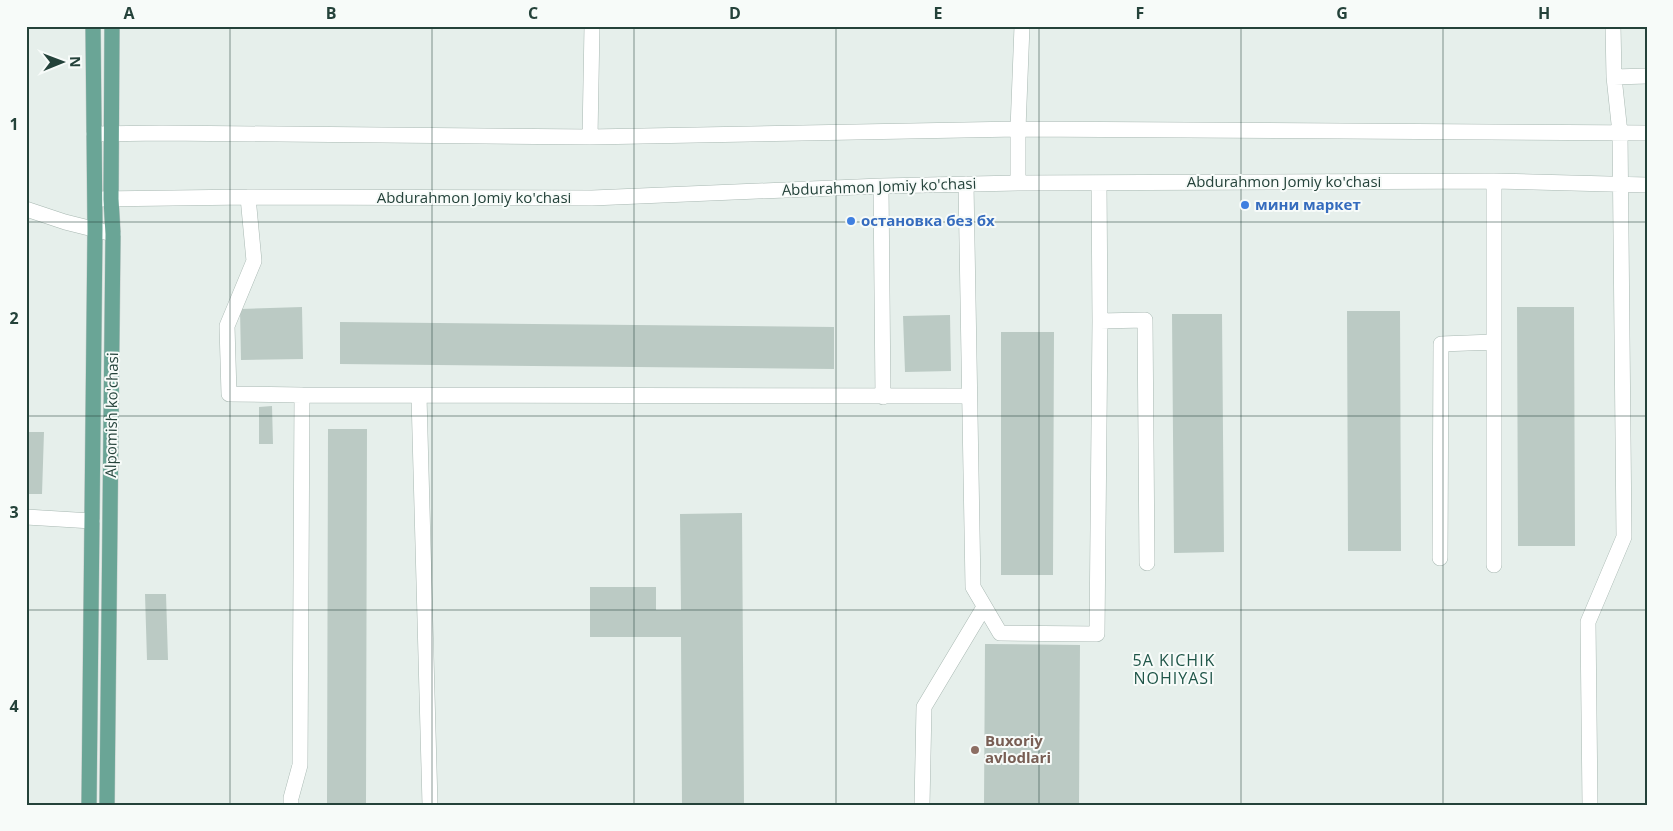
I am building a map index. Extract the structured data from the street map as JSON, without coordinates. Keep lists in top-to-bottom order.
{
  "streets": {
    "main road": ["Alpomish ko'chasi"],
    "street": ["Abdurahmon Jomiy ko'chasi"]
  },
  "crossings": [
    ["Abdurahmon Jomiy ko'chasi", "Alpomish ko'chasi"]
  ],
  "districts": ["5A KICHIK NOHIYASI"],
  "places": ["мини маркет", "остановка без бх", "Buxoriy avlodlari"],
  "north": "right",
  "grid": {
    "columns": [
      "A",
      "B",
      "C",
      "D",
      "E",
      "F",
      "G",
      "H"
    ],
    "rows": [
      "1",
      "2",
      "3",
      "4"
    ]
  }
}
